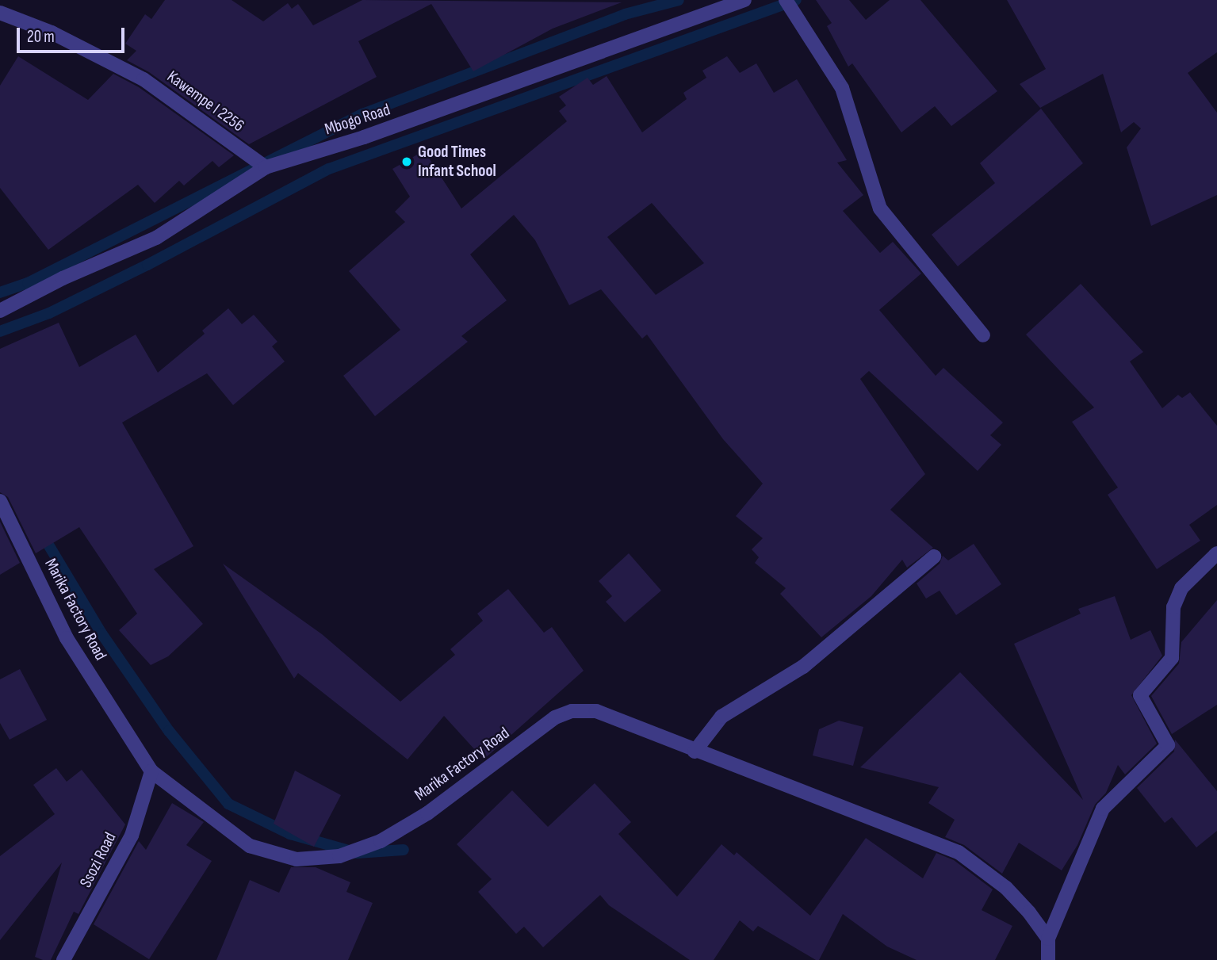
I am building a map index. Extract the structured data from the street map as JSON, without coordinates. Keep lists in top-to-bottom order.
{
  "streets": {
    "street": [
      "Kawempe I 2256",
      "Mbogo Road",
      "Marika Factory Road",
      "Ssozi Road"
    ]
  },
  "crossings": [
    ["Kawempe I 2256", "Mbogo Road"],
    ["Marika Factory Road", "Ssozi Road"]
  ],
  "places": ["Good Times Infant School"],
  "scale_bar": "20 m"
}
